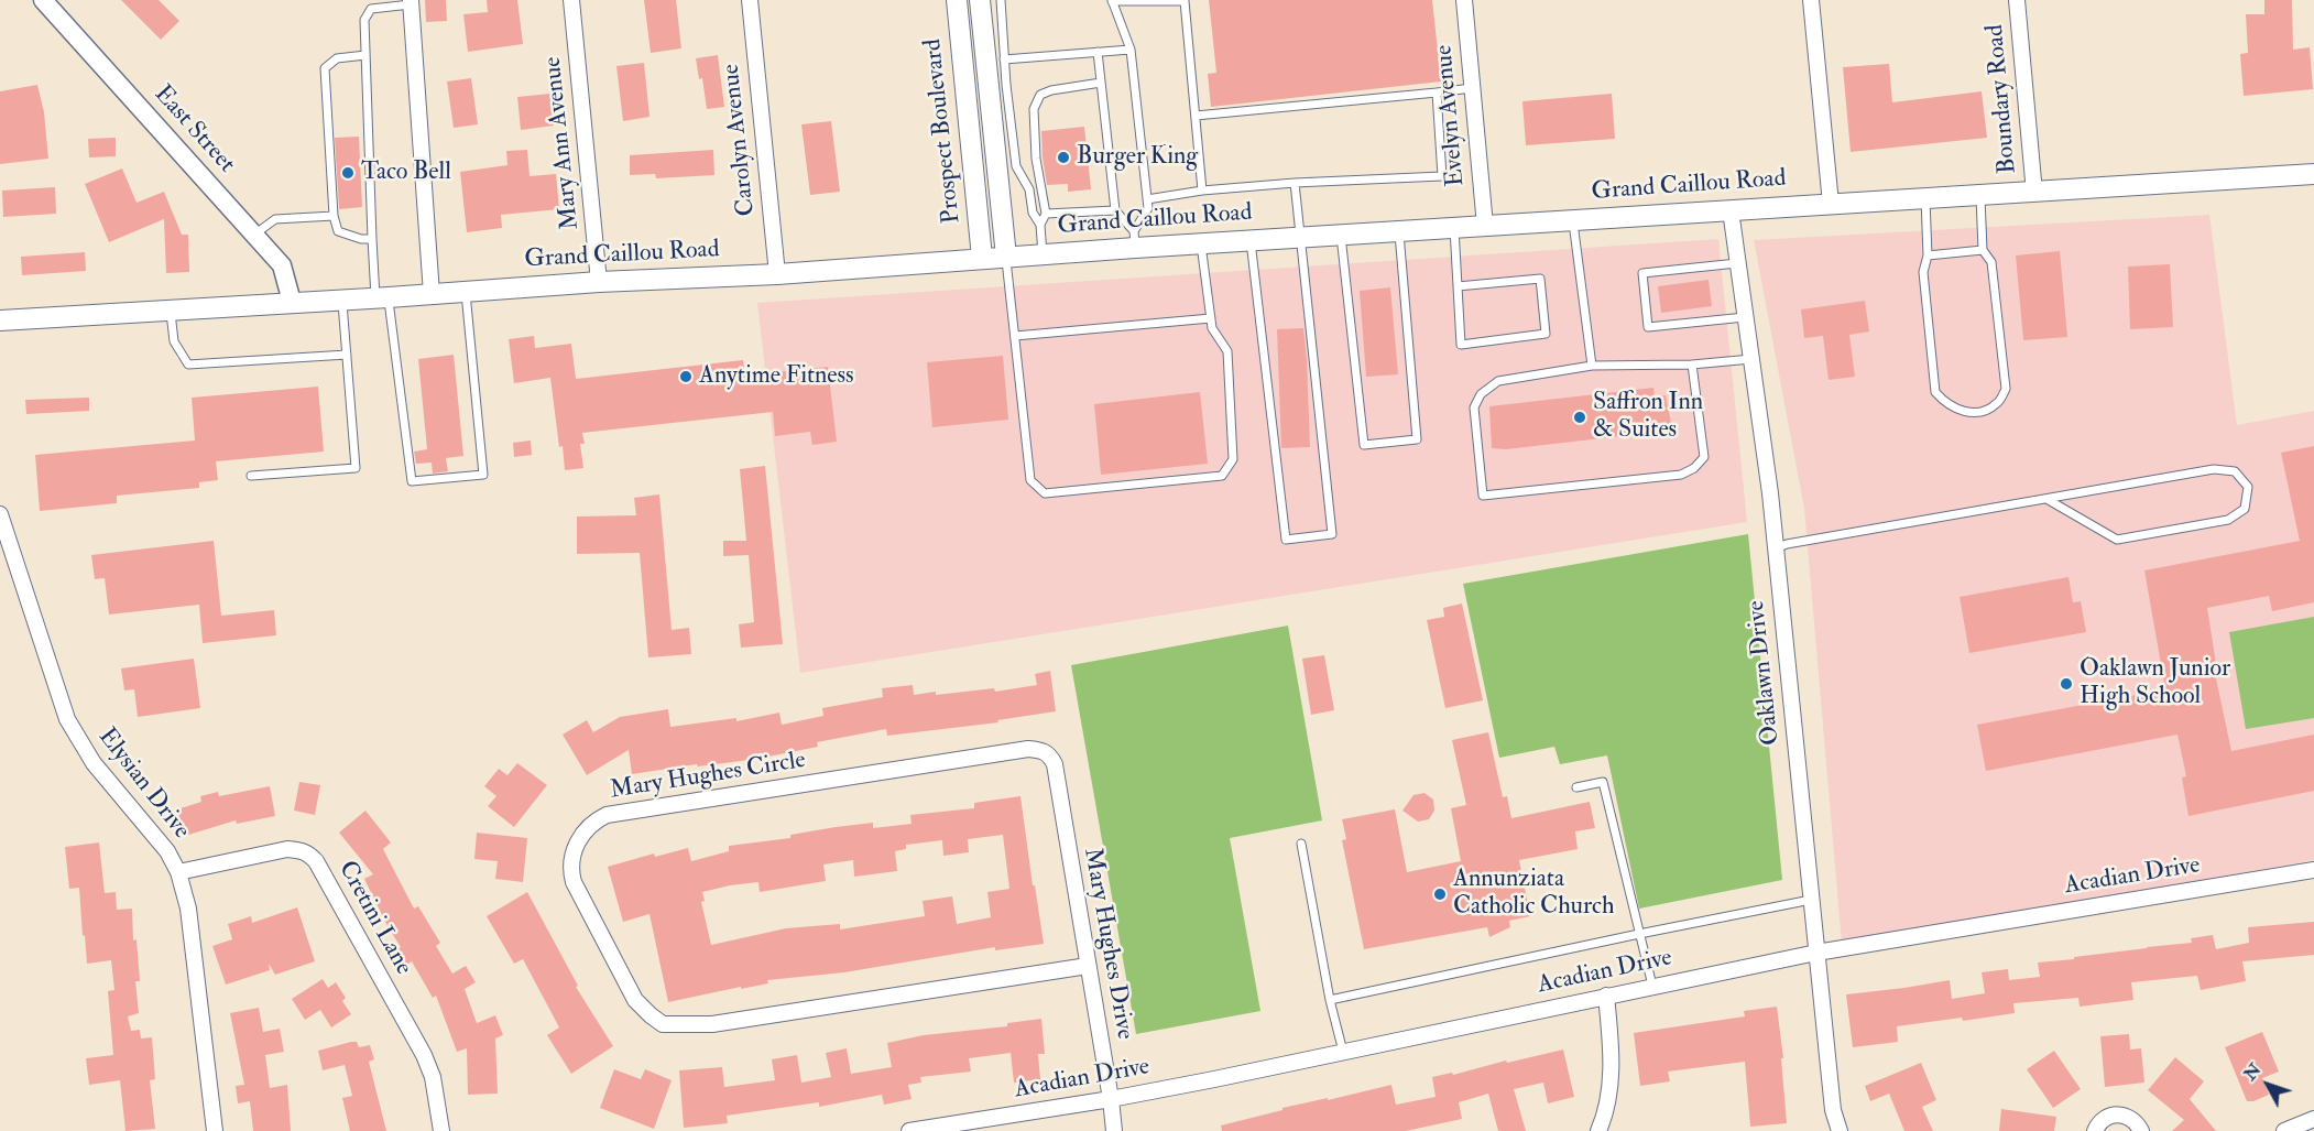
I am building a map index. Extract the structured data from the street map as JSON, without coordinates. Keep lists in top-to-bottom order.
{
  "streets": {
    "main road": ["Prospect Boulevard", "Grand Caillou Road"],
    "street": [
      "Boundary Road",
      "Evelyn Avenue",
      "East Street",
      "Carolyn Avenue",
      "Mary Ann Avenue",
      "Oaklawn Drive",
      "Mary Hughes Circle",
      "Elysian Drive",
      "Acadian Drive",
      "Cretini Lane",
      "Mary Hughes Drive"
    ]
  },
  "crossings": [
    ["Boundary Road", "Grand Caillou Road"],
    ["Evelyn Avenue", "Grand Caillou Road"],
    ["East Street", "Grand Caillou Road"],
    ["Prospect Boulevard", "Grand Caillou Road"],
    ["Carolyn Avenue", "Grand Caillou Road"],
    ["Mary Ann Avenue", "Grand Caillou Road"],
    ["Grand Caillou Road", "Oaklawn Drive"],
    ["Oaklawn Drive", "Acadian Drive"],
    ["Mary Hughes Circle", "Mary Hughes Drive"],
    ["Elysian Drive", "Cretini Lane"],
    ["Acadian Drive", "Mary Hughes Drive"]
  ],
  "places": [
    "Burger King",
    "Taco Bell",
    "Anytime Fitness",
    "Saffron Inn & Suites",
    "Oaklawn Junior High School",
    "Annunziata Catholic Church"
  ],
  "north": "top left"
}
